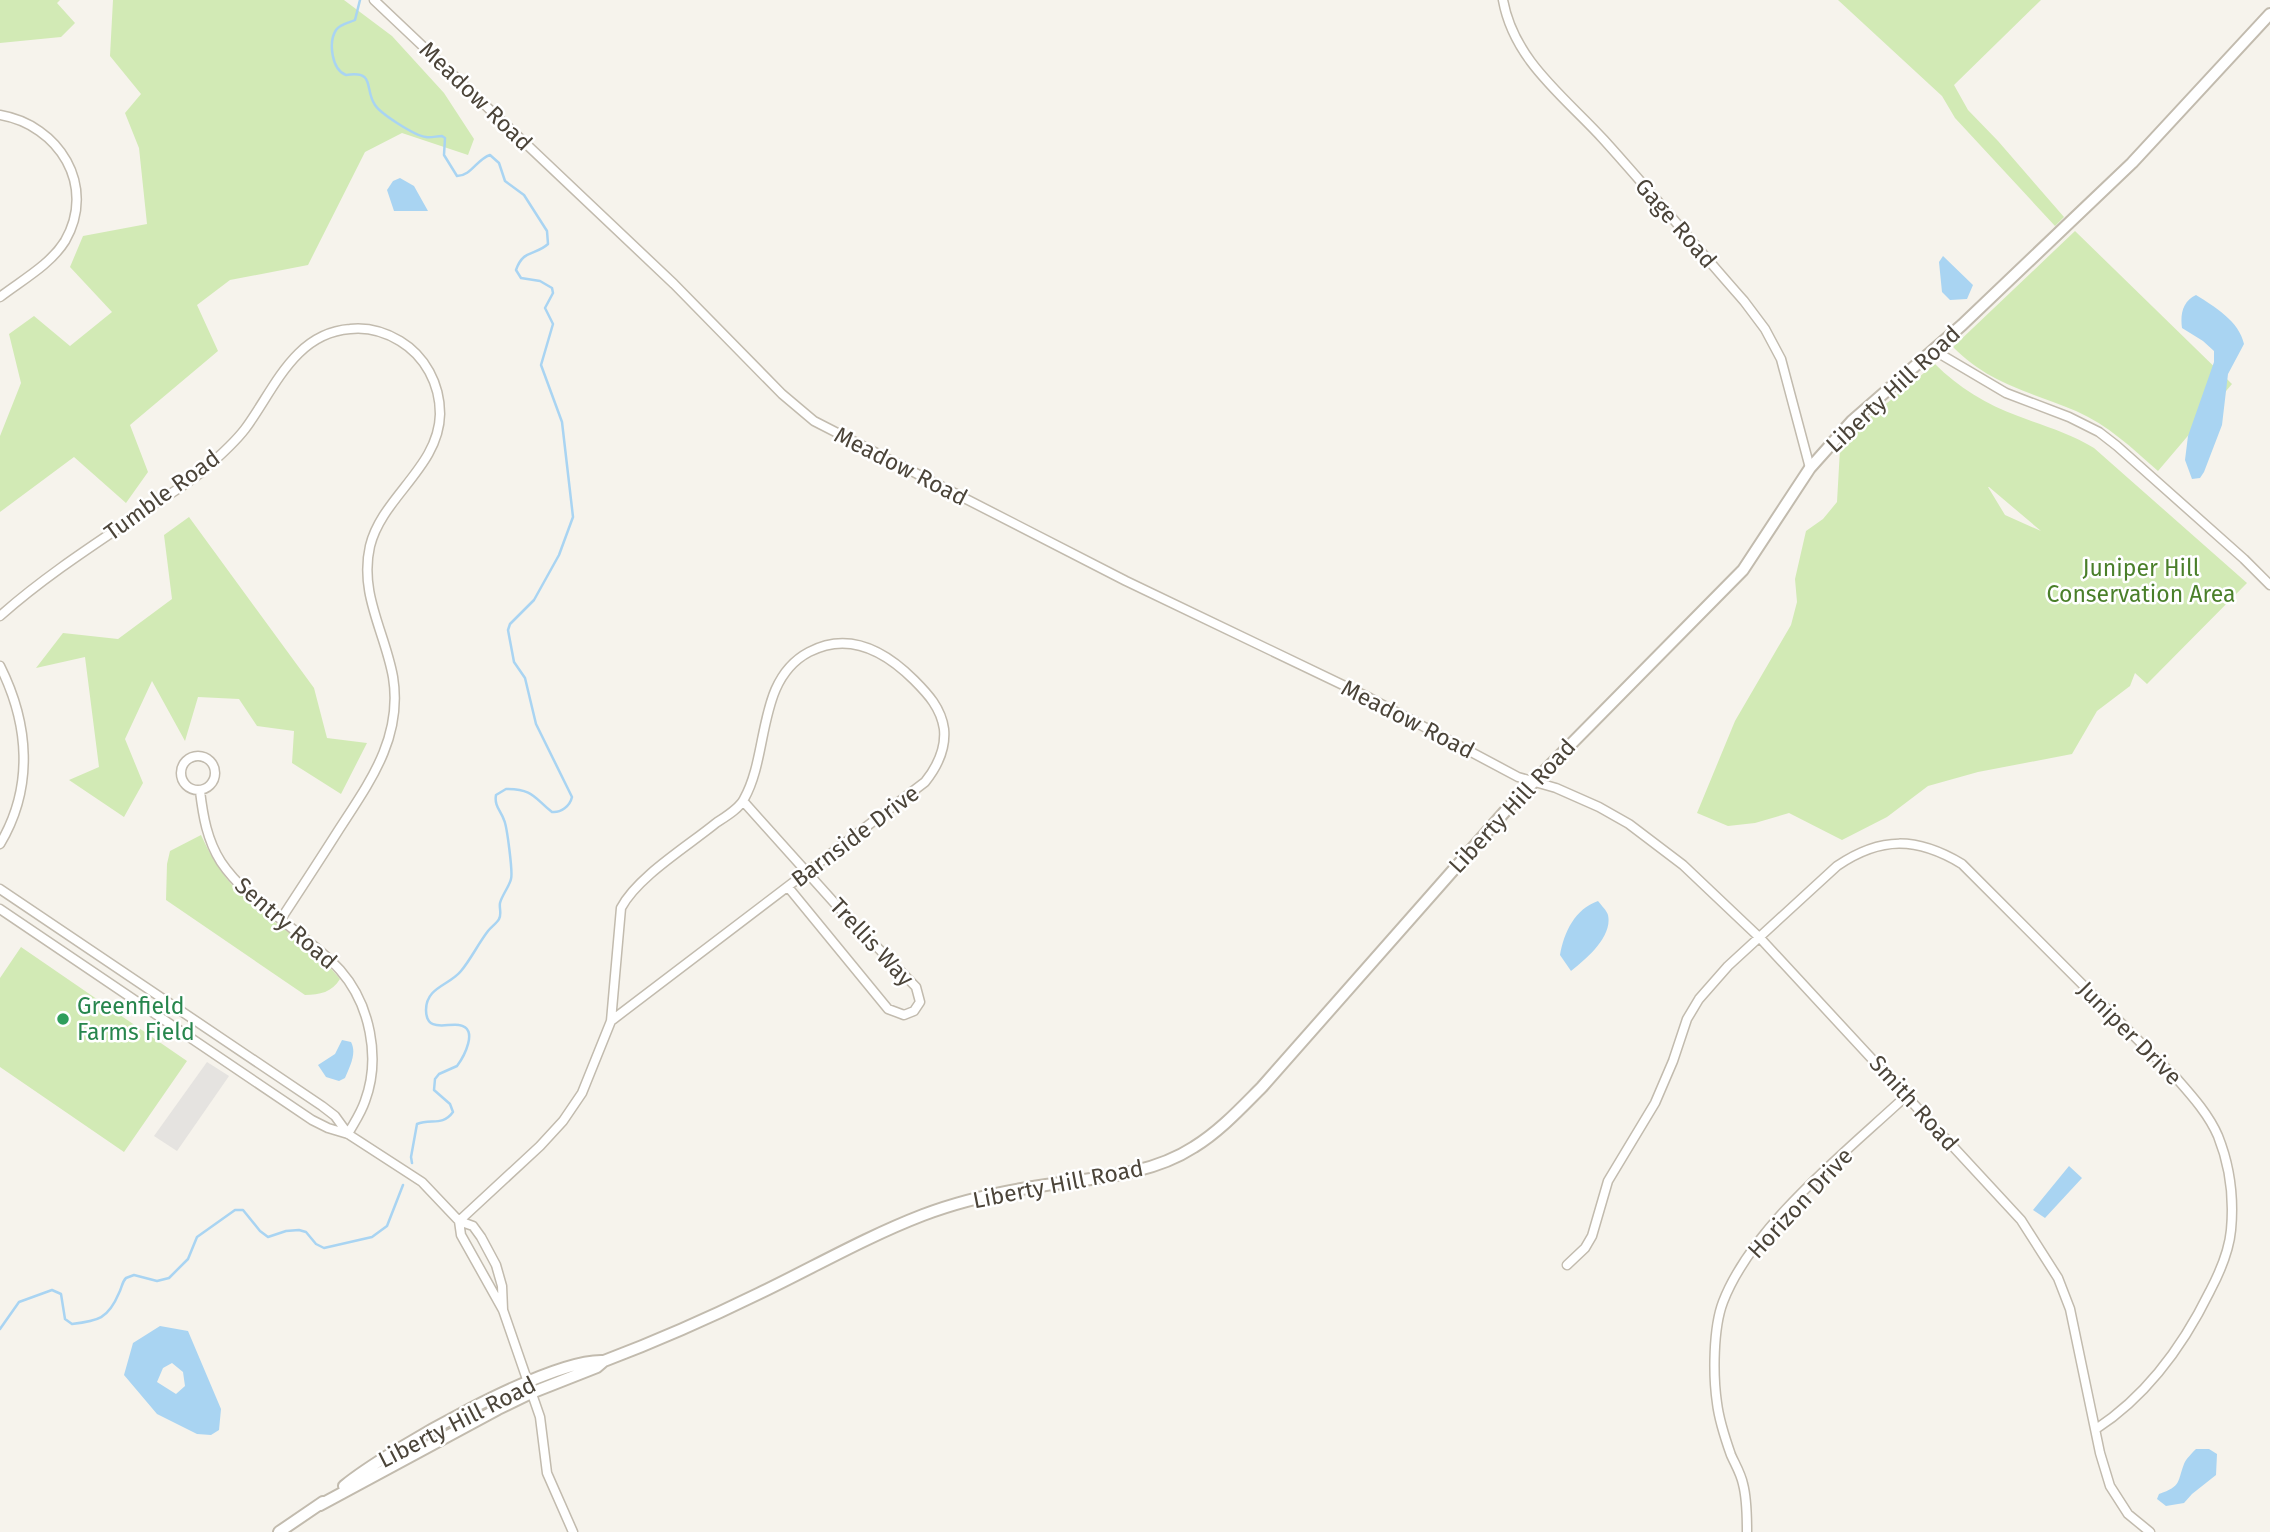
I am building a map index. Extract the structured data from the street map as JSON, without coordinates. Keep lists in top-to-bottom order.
{
  "streets": {
    "street": [
      "Meadow Road",
      "Gage Road",
      "Liberty Hill Road",
      "Tumble Road",
      "Barnside Drive",
      "Sentry Road",
      "Trellis Way",
      "Juniper Drive",
      "Smith Road",
      "Horizon Drive"
    ]
  },
  "crossings": [
    ["Meadow Road", "Liberty Hill Road"],
    ["Meadow Road", "Smith Road"],
    ["Gage Road", "Liberty Hill Road"],
    ["Liberty Hill Road", "Smith Road"],
    ["Tumble Road", "Sentry Road"],
    ["Barnside Drive", "Trellis Way"],
    ["Juniper Drive", "Smith Road"],
    ["Smith Road", "Horizon Drive"]
  ],
  "parks": ["Juniper Hill Conservation Area"],
  "places": ["Greenfield Farms Field"]
}
